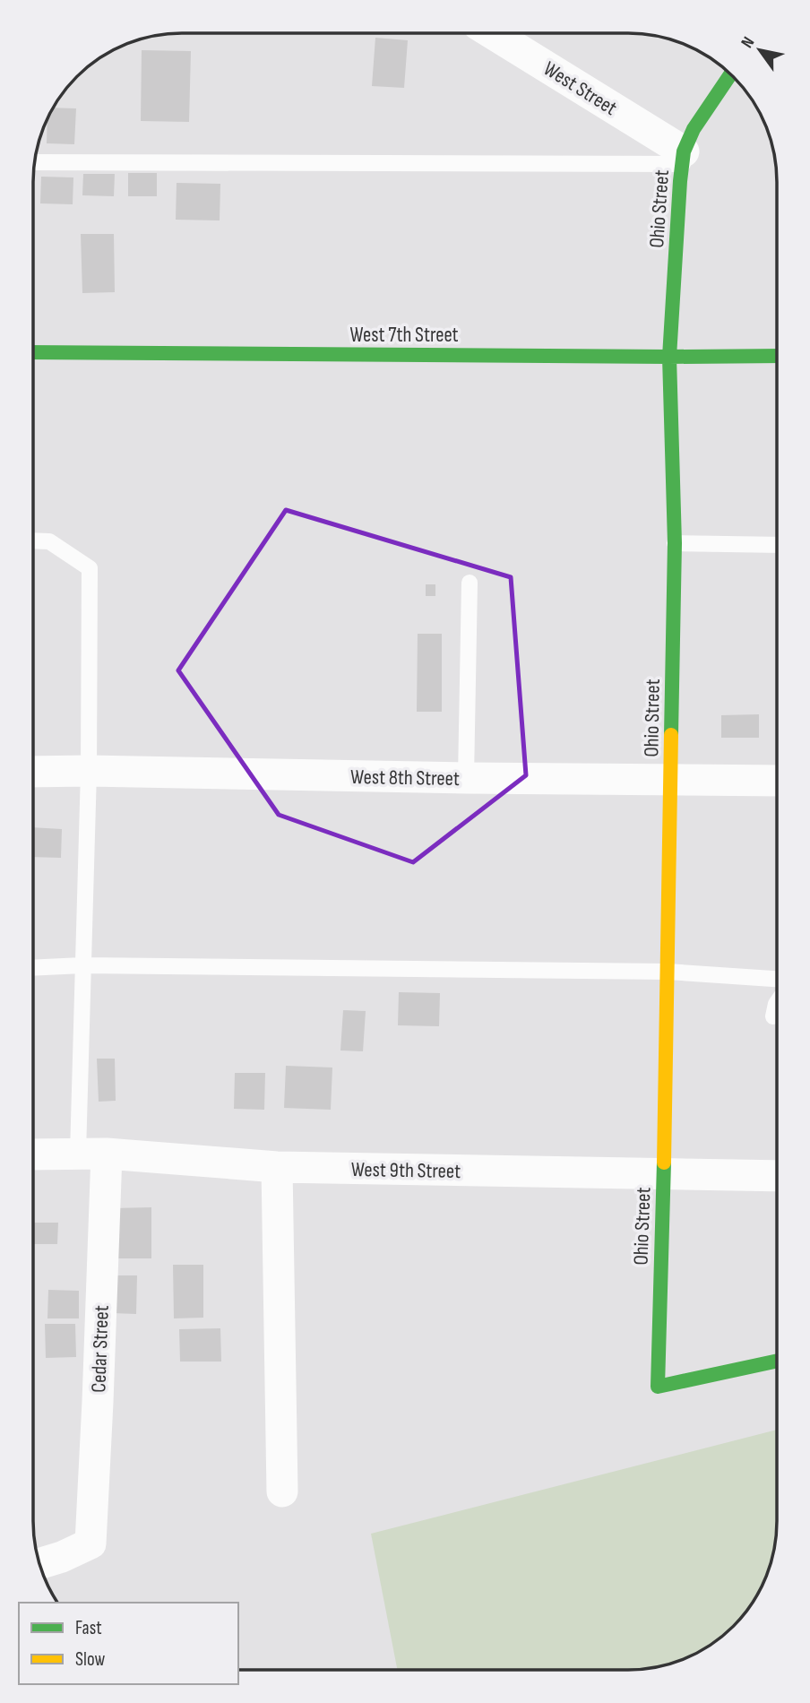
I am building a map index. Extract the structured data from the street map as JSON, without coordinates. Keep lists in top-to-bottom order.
{
  "streets": {
    "street": [
      "West Street",
      "Ohio Street",
      "West 7th Street",
      "West 8th Street",
      "West 9th Street",
      "Cedar Street"
    ]
  },
  "crossings": [
    ["West Street", "Ohio Street"],
    ["Ohio Street", "West 7th Street"],
    ["Ohio Street", "West 8th Street"],
    ["Ohio Street", "West 9th Street"],
    ["West 9th Street", "Cedar Street"]
  ],
  "legend": ["Fast", "Slow"],
  "north": "top left"
}
